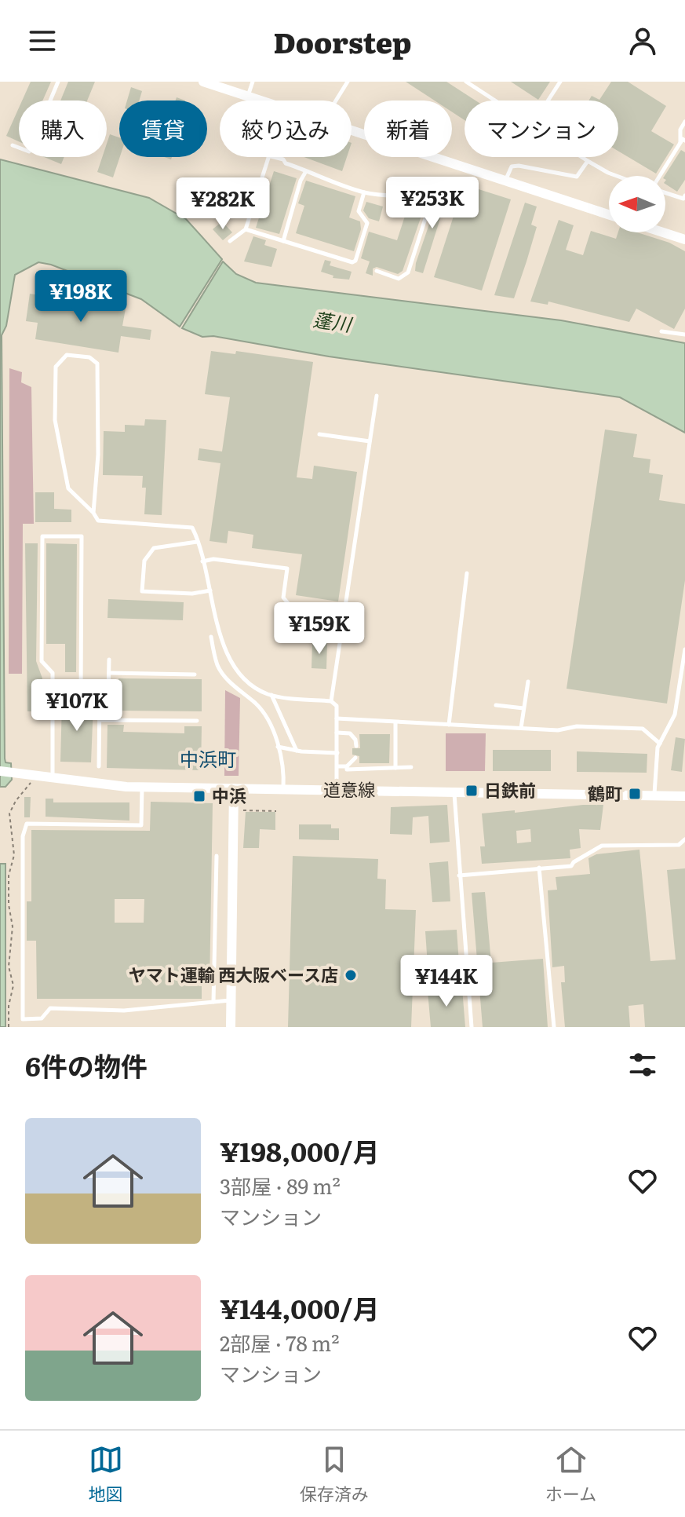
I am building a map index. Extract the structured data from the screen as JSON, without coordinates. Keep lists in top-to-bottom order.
{
  "streets": {
    "street": ["道意線"]
  },
  "districts": ["中浜町"],
  "water": ["蓬川"],
  "places": {
    "transit": ["日鉄前", "鶴町", "中浜"],
    "other": ["ヤマト運輸 西大阪ベース店"]
  },
  "north": "left",
  "page": {
    "header": "Doorstep",
    "chip": [
      "購入",
      "賃貸",
      "絞り込み",
      "新着",
      "マンション"
    ],
    "price": [
      "¥253K",
      "¥282K",
      "¥198K",
      "¥159K",
      "¥107K",
      "¥144K"
    ],
    "heading": "6件の物件",
    "list": [
      {
        "name": "¥198,000/月",
        "note": "3部屋 · 89 m² · マンション"
      },
      {
        "name": "¥144,000/月",
        "note": "2部屋 · 78 m² · マンション"
      }
    ],
    "tabs": ["地図", "保存済み", "ホーム"]
  }
}
